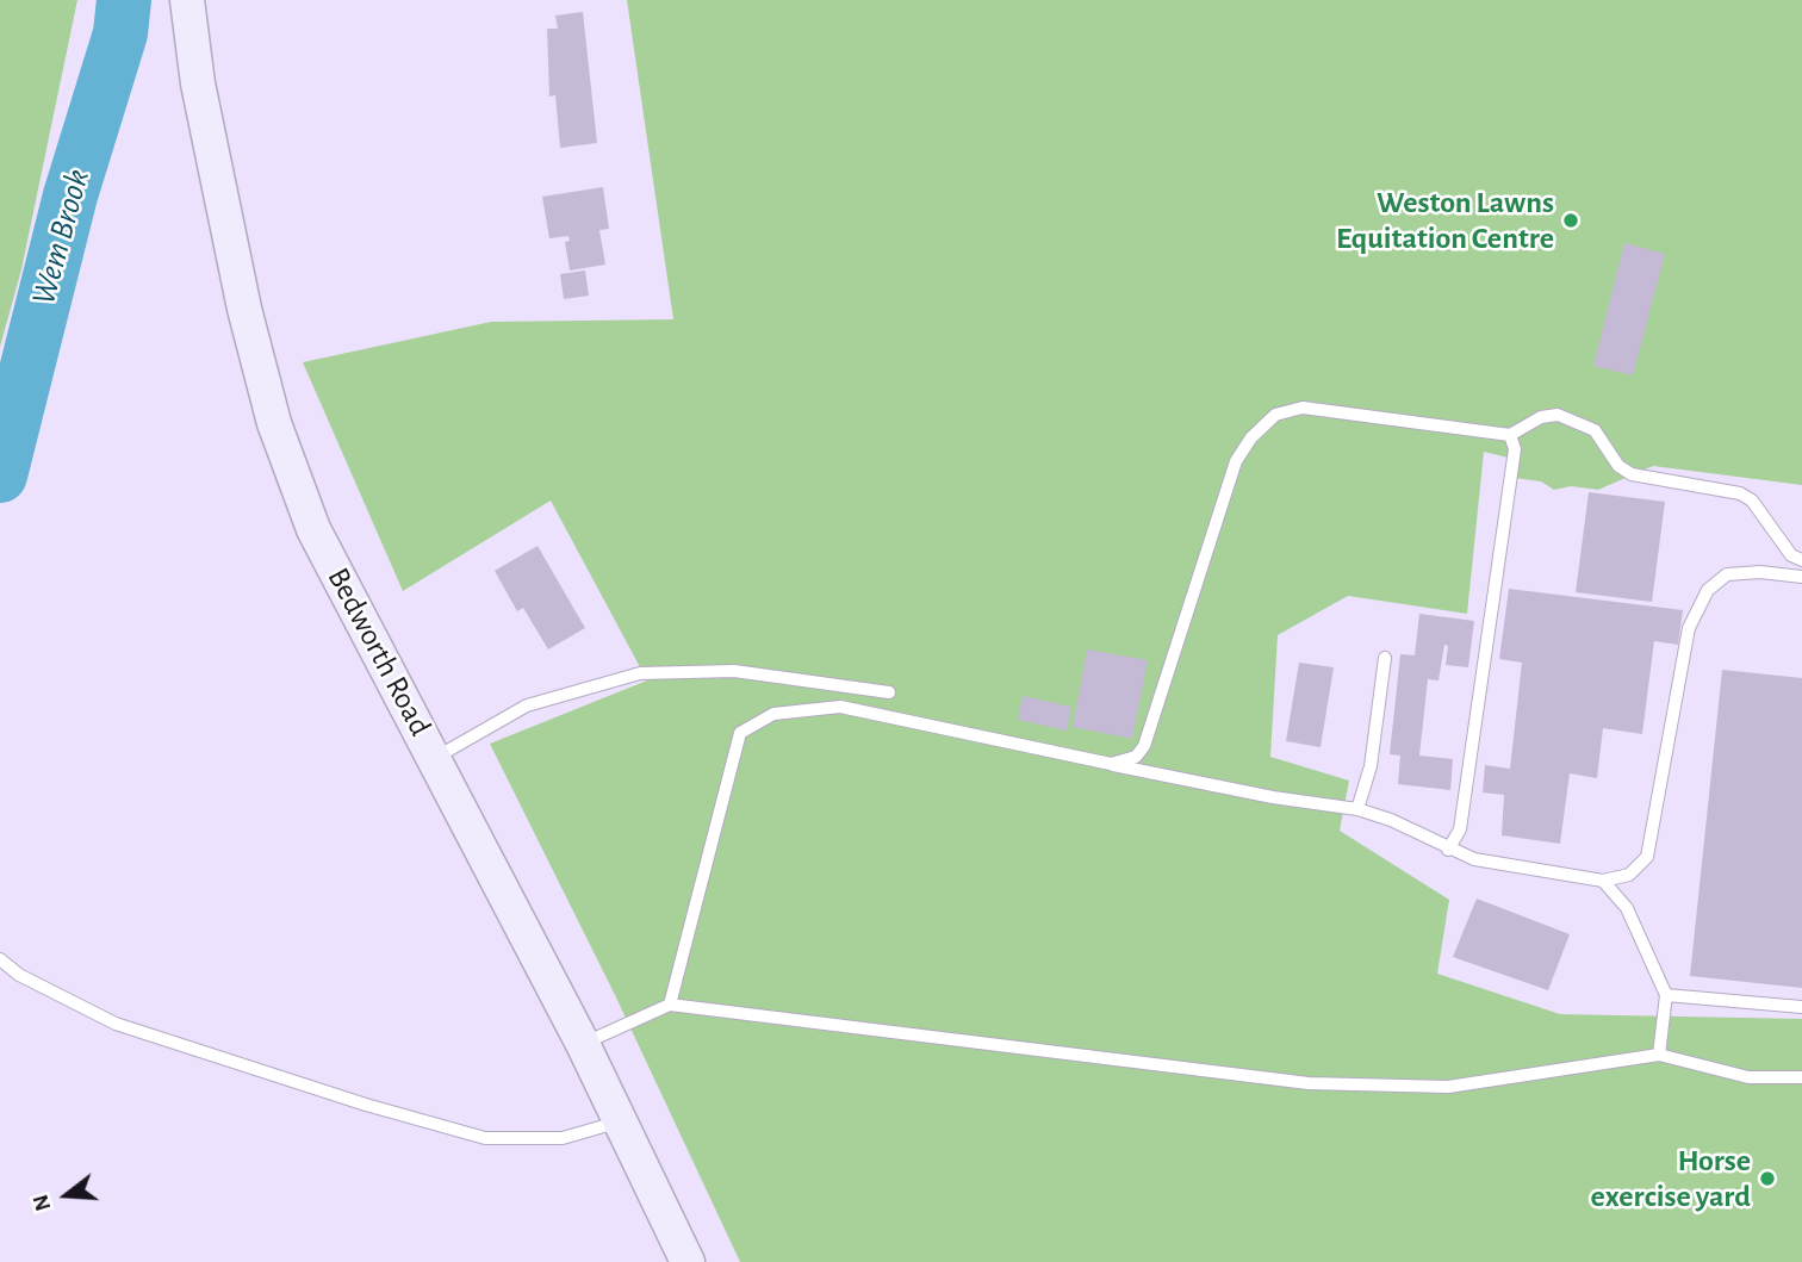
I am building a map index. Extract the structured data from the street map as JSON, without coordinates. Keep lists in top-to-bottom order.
{
  "streets": {
    "main road": ["Bedworth Road"]
  },
  "water": ["Wem Brook"],
  "places": ["Weston Lawns Equitation Centre", "Horse exercise yard"],
  "north": "left"
}
